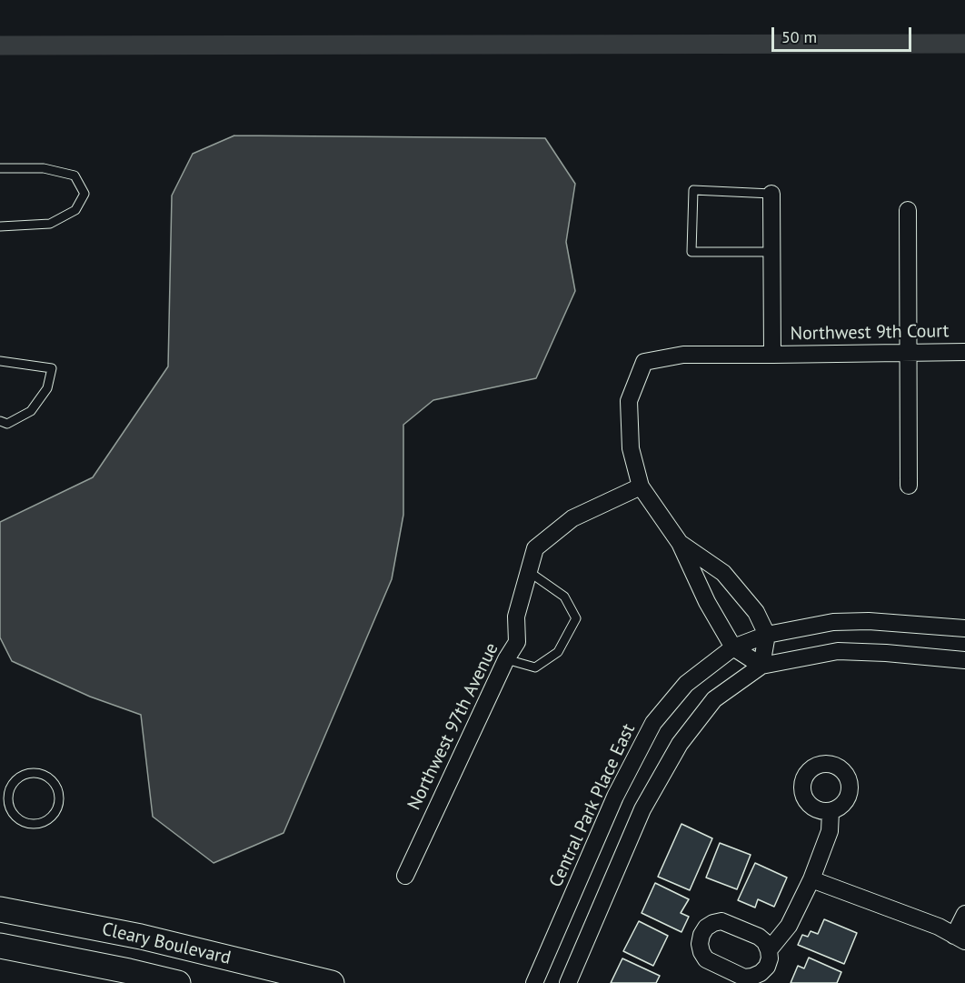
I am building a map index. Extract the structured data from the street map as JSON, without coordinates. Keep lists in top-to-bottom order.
{
  "streets": {
    "street": [
      "Northwest 9th Court",
      "Northwest 97th Avenue",
      "Central Park Place East",
      "Cleary Boulevard"
    ]
  },
  "scale_bar": "50 m"
}
